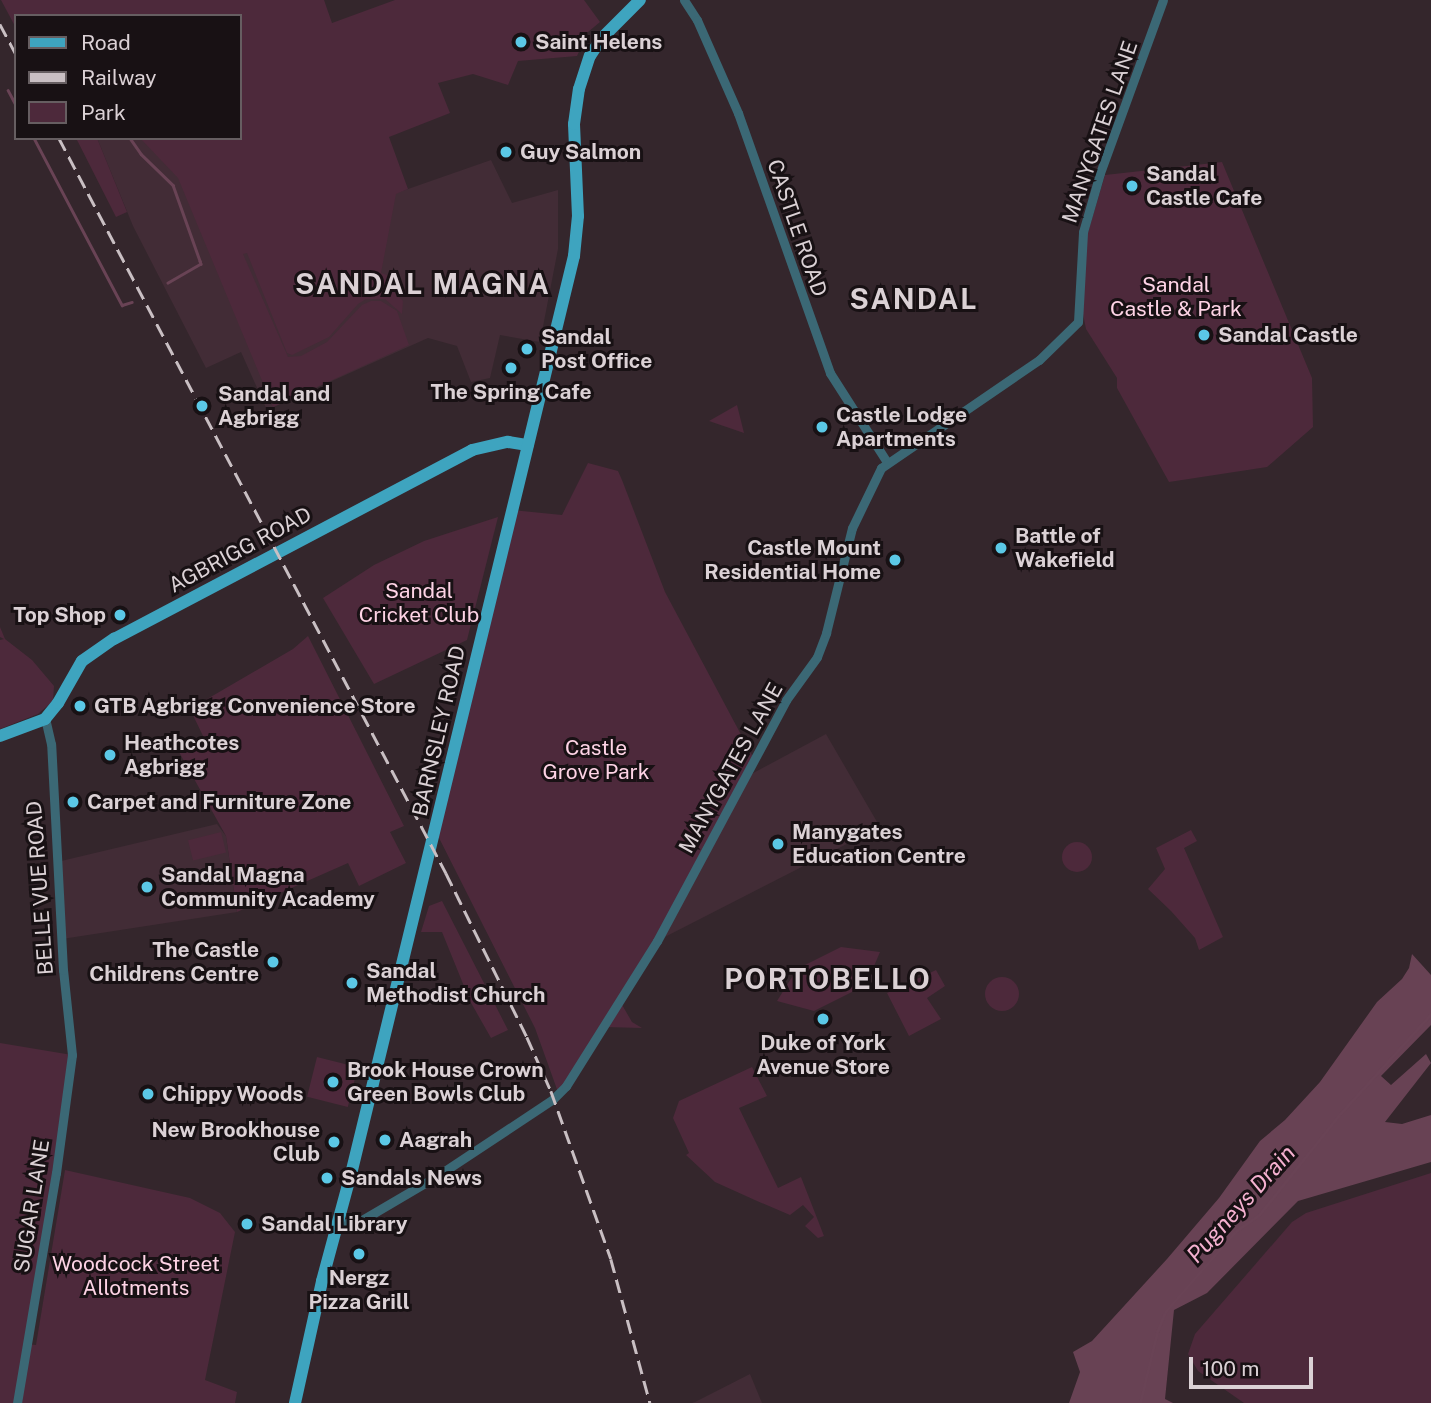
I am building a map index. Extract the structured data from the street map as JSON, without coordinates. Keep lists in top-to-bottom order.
{
  "streets": {
    "main road": ["AGBRIGG ROAD", "BARNSLEY ROAD"],
    "street": [
      "MANYGATES LANE",
      "CASTLE ROAD",
      "BELLE VUE ROAD",
      "SUGAR LANE"
    ]
  },
  "crossings": [
    ["MANYGATES LANE", "CASTLE ROAD"],
    ["MANYGATES LANE", "BARNSLEY ROAD"],
    ["AGBRIGG ROAD", "BARNSLEY ROAD"],
    ["AGBRIGG ROAD", "BELLE VUE ROAD"],
    ["BELLE VUE ROAD", "SUGAR LANE"]
  ],
  "districts": ["SANDAL MAGNA", "SANDAL", "PORTOBELLO"],
  "water": ["Pugneys Drain"],
  "parks": [
    "Sandal Castle & Park",
    "Sandal Cricket Club",
    "Castle Grove Park",
    "Woodcock Street Allotments"
  ],
  "places": [
    "Saint Helens",
    "Guy Salmon",
    "Sandal Castle Cafe",
    "Sandal Castle",
    "Sandal Post Office",
    "The Spring Cafe",
    "Sandal and Agbrigg",
    "Castle Lodge Apartments",
    "Battle of Wakefield",
    "Castle Mount Residential Home",
    "Top Shop",
    "GTB Agbrigg Convenience Store",
    "Heathcotes Agbrigg",
    "Carpet and Furniture Zone",
    "Manygates Education Centre",
    "Sandal Magna Community Academy",
    "The Castle Childrens Centre",
    "Sandal Methodist Church",
    "Duke of York Avenue Store",
    "Brook House Crown Green Bowls Club",
    "Chippy Woods",
    "Aagrah",
    "New Brookhouse Club",
    "Sandals News",
    "Sandal Library",
    "Nergz Pizza Grill"
  ],
  "legend": ["Road", "Railway", "Park"],
  "scale_bar": "100 m"
}
